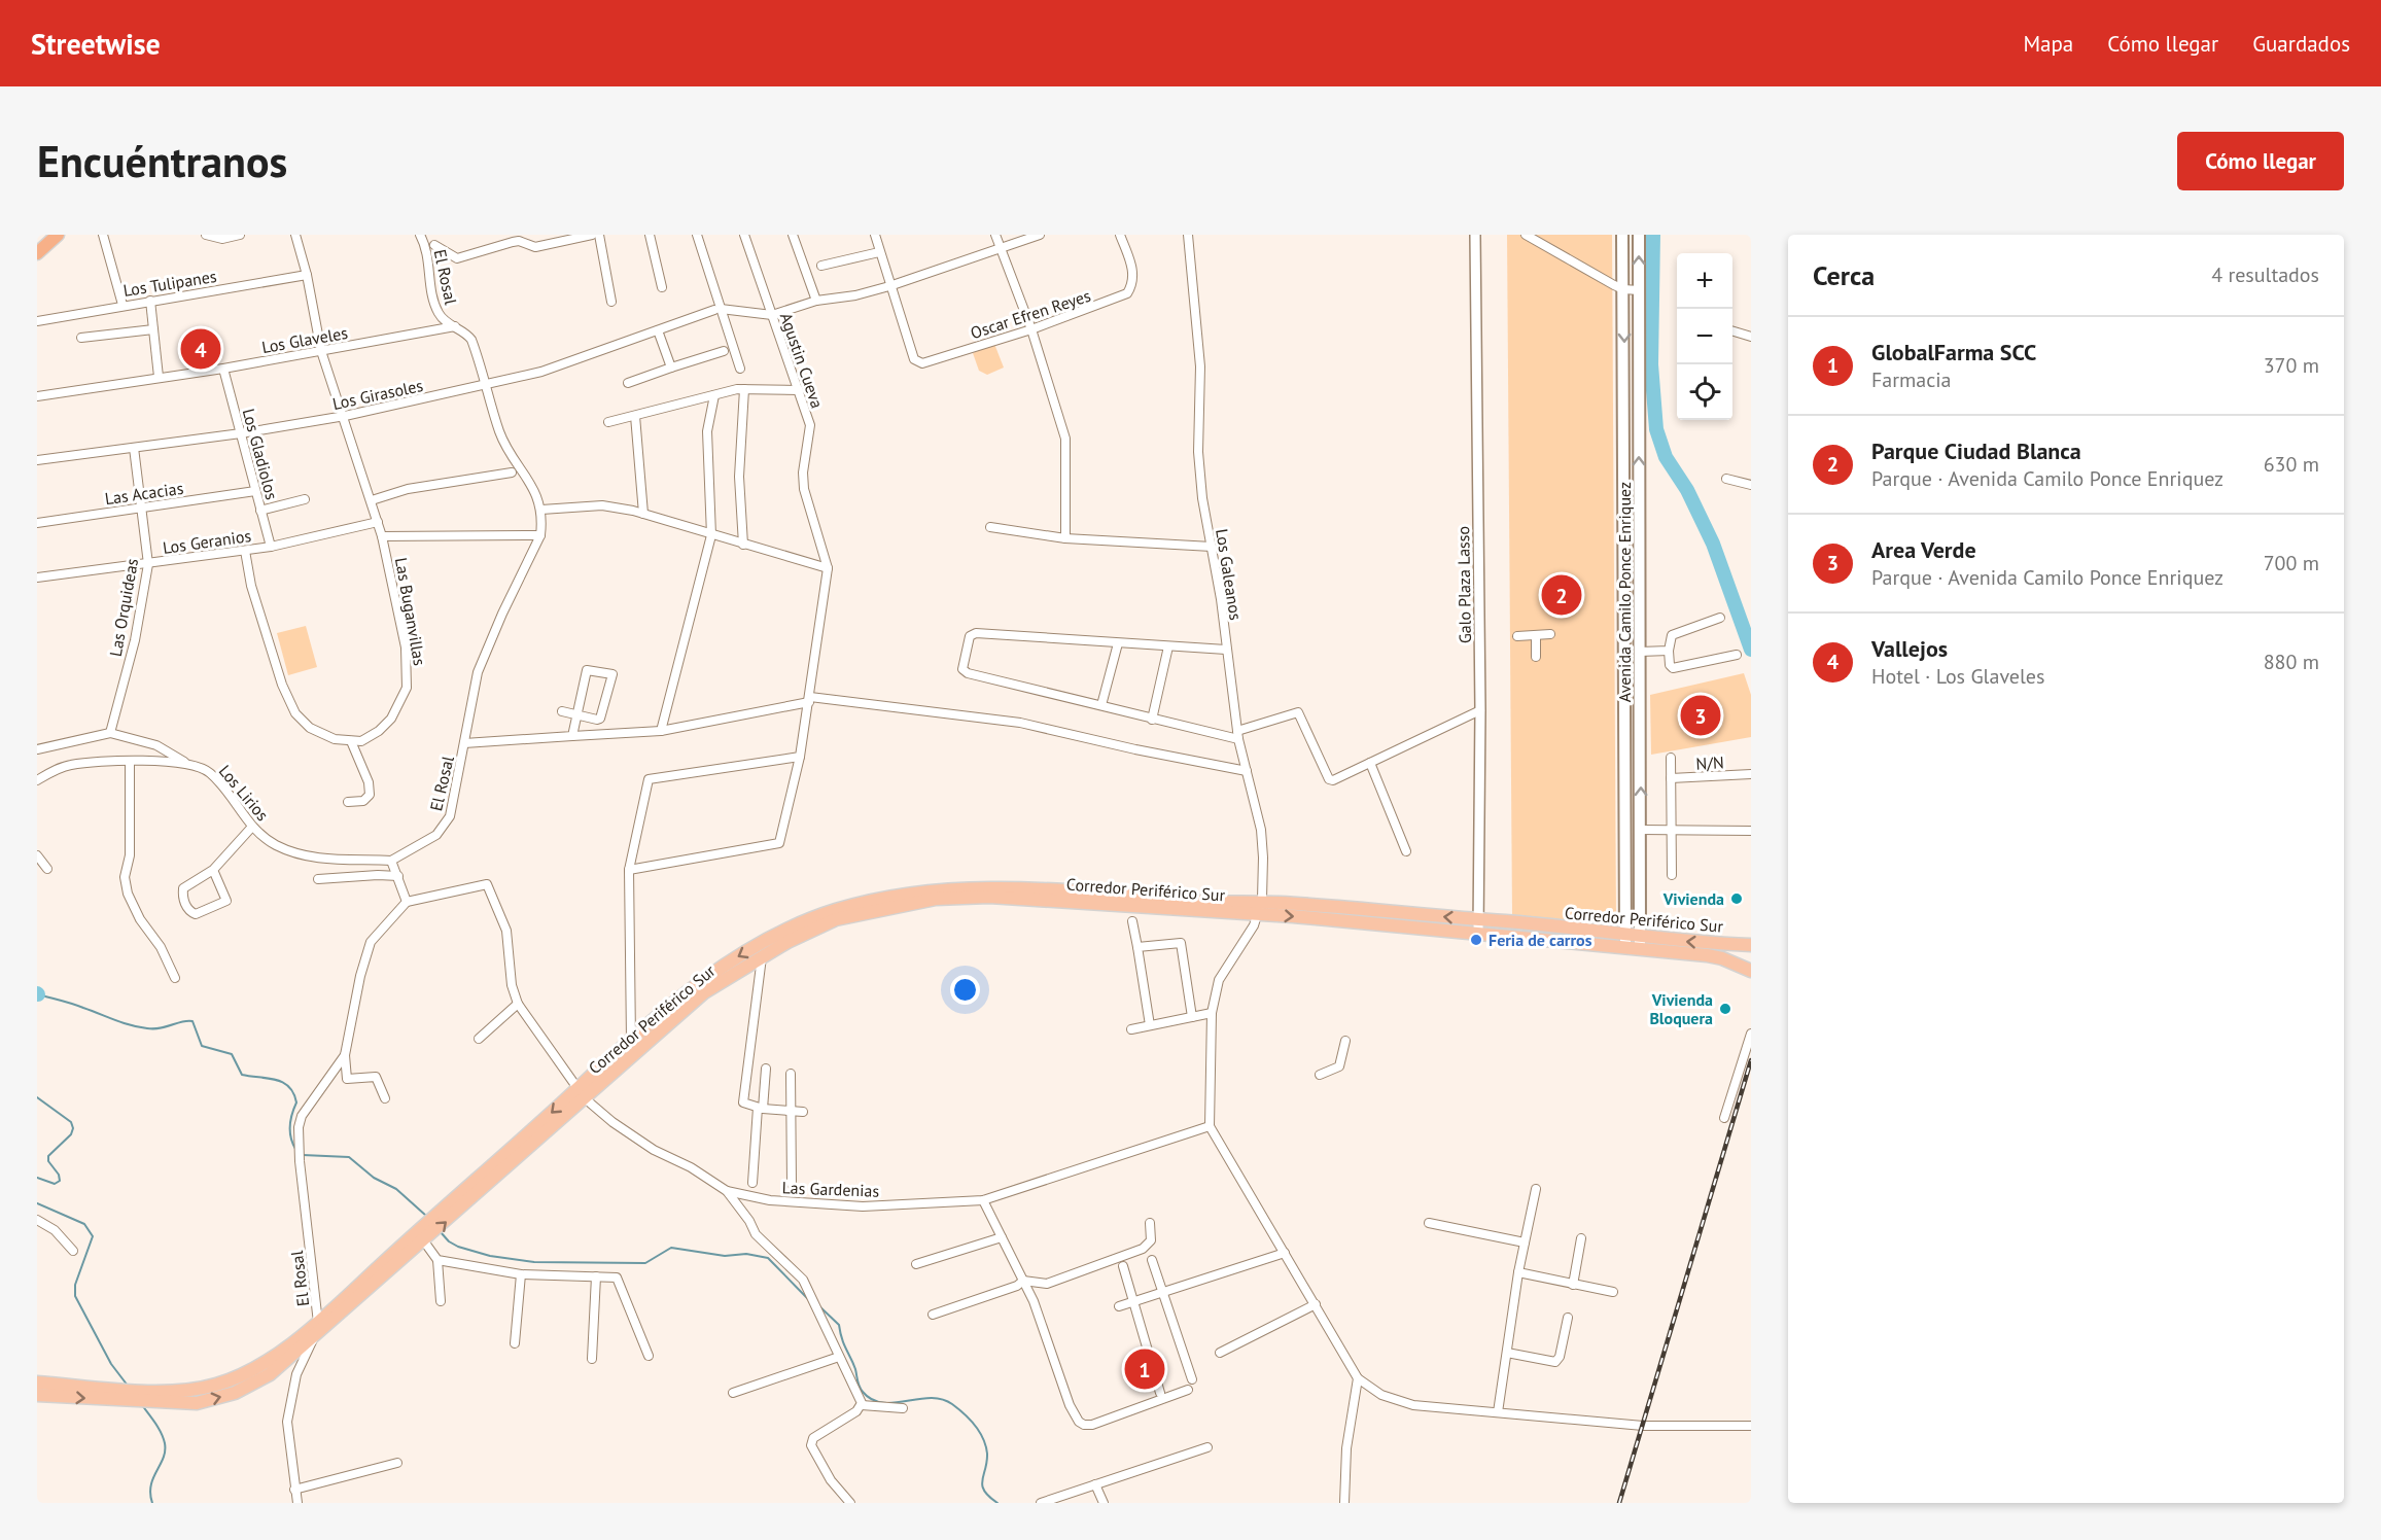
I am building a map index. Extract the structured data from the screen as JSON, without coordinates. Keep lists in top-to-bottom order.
{
  "streets": {
    "main road": ["Avenida Camilo Ponce Enriquez", "Corredor Periférico Sur"],
    "street": [
      "El Rosal",
      "Los Tulipanes",
      "Oscar Efren Reyes",
      "Los Glaveles",
      "Agustin Cueva",
      "Los Girasoles",
      "Los Gladiolos",
      "Las Acacias",
      "Los Geranios",
      "Los Galeanos",
      "Galo Plaza Lasso",
      "Las Orquideas",
      "Las Buganvillas",
      "N/N",
      "Los Lirios",
      "Las Gardenias"
    ]
  },
  "crossings": [
    ["El Rosal", "Los Glaveles"],
    ["El Rosal", "Los Girasoles"],
    ["El Rosal", "Los Lirios"],
    ["El Rosal", "Corredor Periférico Sur"],
    ["El Rosal", "Las Gardenias"],
    ["Los Tulipanes", "Las Buganvillas"],
    ["Los Glaveles", "Los Gladiolos"],
    ["Los Glaveles", "Las Buganvillas"],
    ["Los Girasoles", "Los Gladiolos"],
    ["Los Girasoles", "Las Orquideas"],
    ["Los Girasoles", "Las Buganvillas"],
    ["Los Gladiolos", "Las Acacias"],
    ["Los Gladiolos", "Los Geranios"],
    ["Las Acacias", "Las Orquideas"],
    ["Los Geranios", "Las Orquideas"],
    ["Los Geranios", "Las Buganvillas"],
    ["Los Galeanos", "Corredor Periférico Sur"],
    ["Galo Plaza Lasso", "Corredor Periférico Sur"],
    ["Avenida Camilo Ponce Enriquez", "Corredor Periférico Sur"],
    ["Corredor Periférico Sur", "Las Gardenias"]
  ],
  "places": ["Vivienda", "Feria de carros", "Vivienda Bloquera"],
  "page": {
    "header": "Streetwise",
    "nav": ["Mapa", "Cómo llegar", "Guardados"],
    "buttons": "Cómo llegar",
    "title": "Encuéntranos",
    "heading": ["Cerca", "4 resultados"],
    "map_buttons": ["+", "−"],
    "list": [
      {
        "mark": "1",
        "name": "GlobalFarma SCC",
        "note": "Farmacia",
        "value": "370 m"
      },
      {
        "mark": "2",
        "name": "Parque Ciudad Blanca",
        "note": "Parque · Avenida Camilo Ponce Enriquez",
        "value": "630 m"
      },
      {
        "mark": "3",
        "name": "Area Verde",
        "note": "Parque · Avenida Camilo Ponce Enriquez",
        "value": "700 m"
      },
      {
        "mark": "4",
        "name": "Vallejos",
        "note": "Hotel · Los Glaveles",
        "value": "880 m"
      }
    ],
    "pins": [
      "4",
      "2",
      "3",
      "1"
    ]
  }
}
